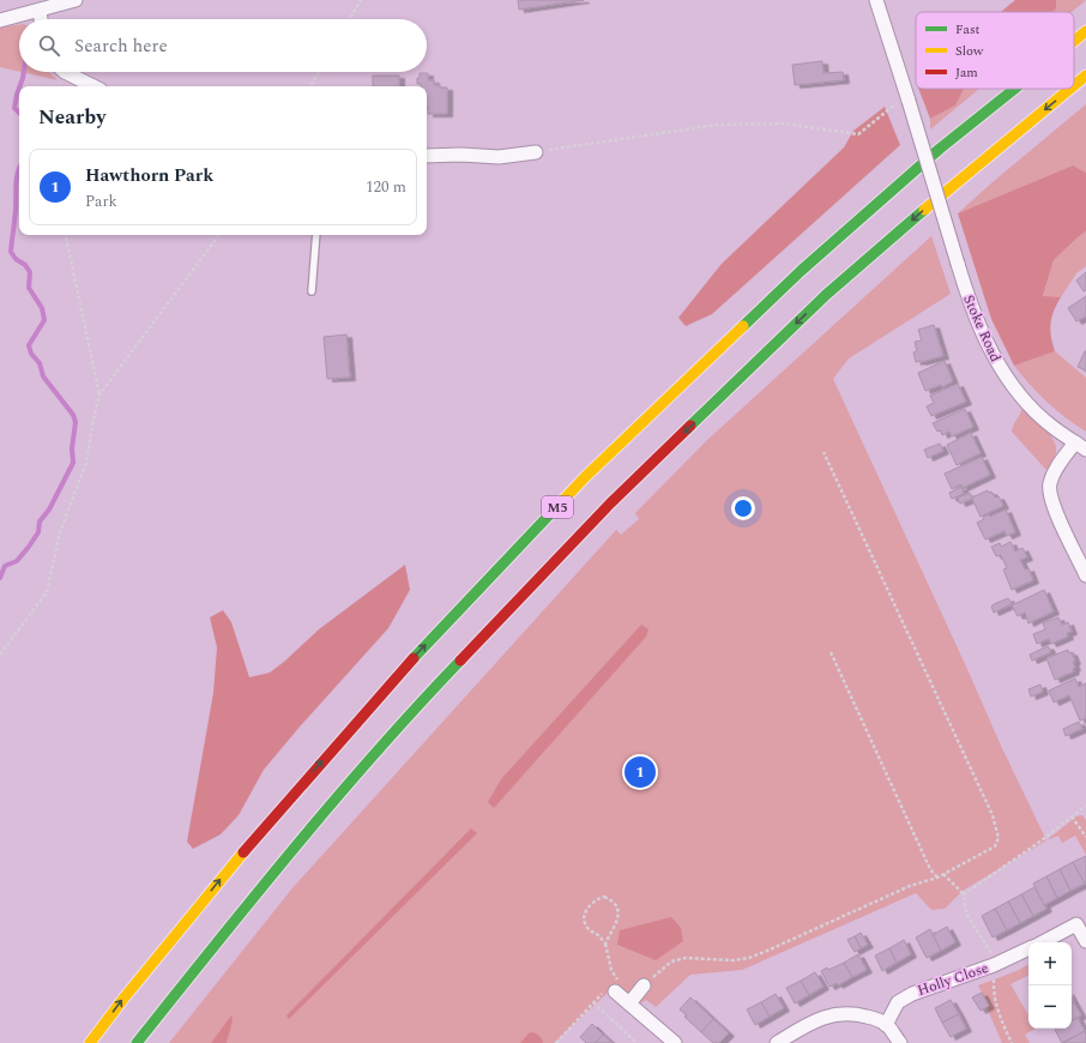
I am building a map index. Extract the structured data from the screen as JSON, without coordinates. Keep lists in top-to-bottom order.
{
  "streets": {
    "highway": ["M5"],
    "street": ["Stoke Road", "Holly Close"]
  },
  "legend": ["Fast", "Slow", "Jam"],
  "page": {
    "search": "Search here",
    "heading": "Nearby",
    "list": [
      {
        "mark": "1",
        "name": "Hawthorn Park",
        "note": "Park",
        "value": "120 m"
      }
    ],
    "pins": "1",
    "map_buttons": ["+", "−"]
  }
}
